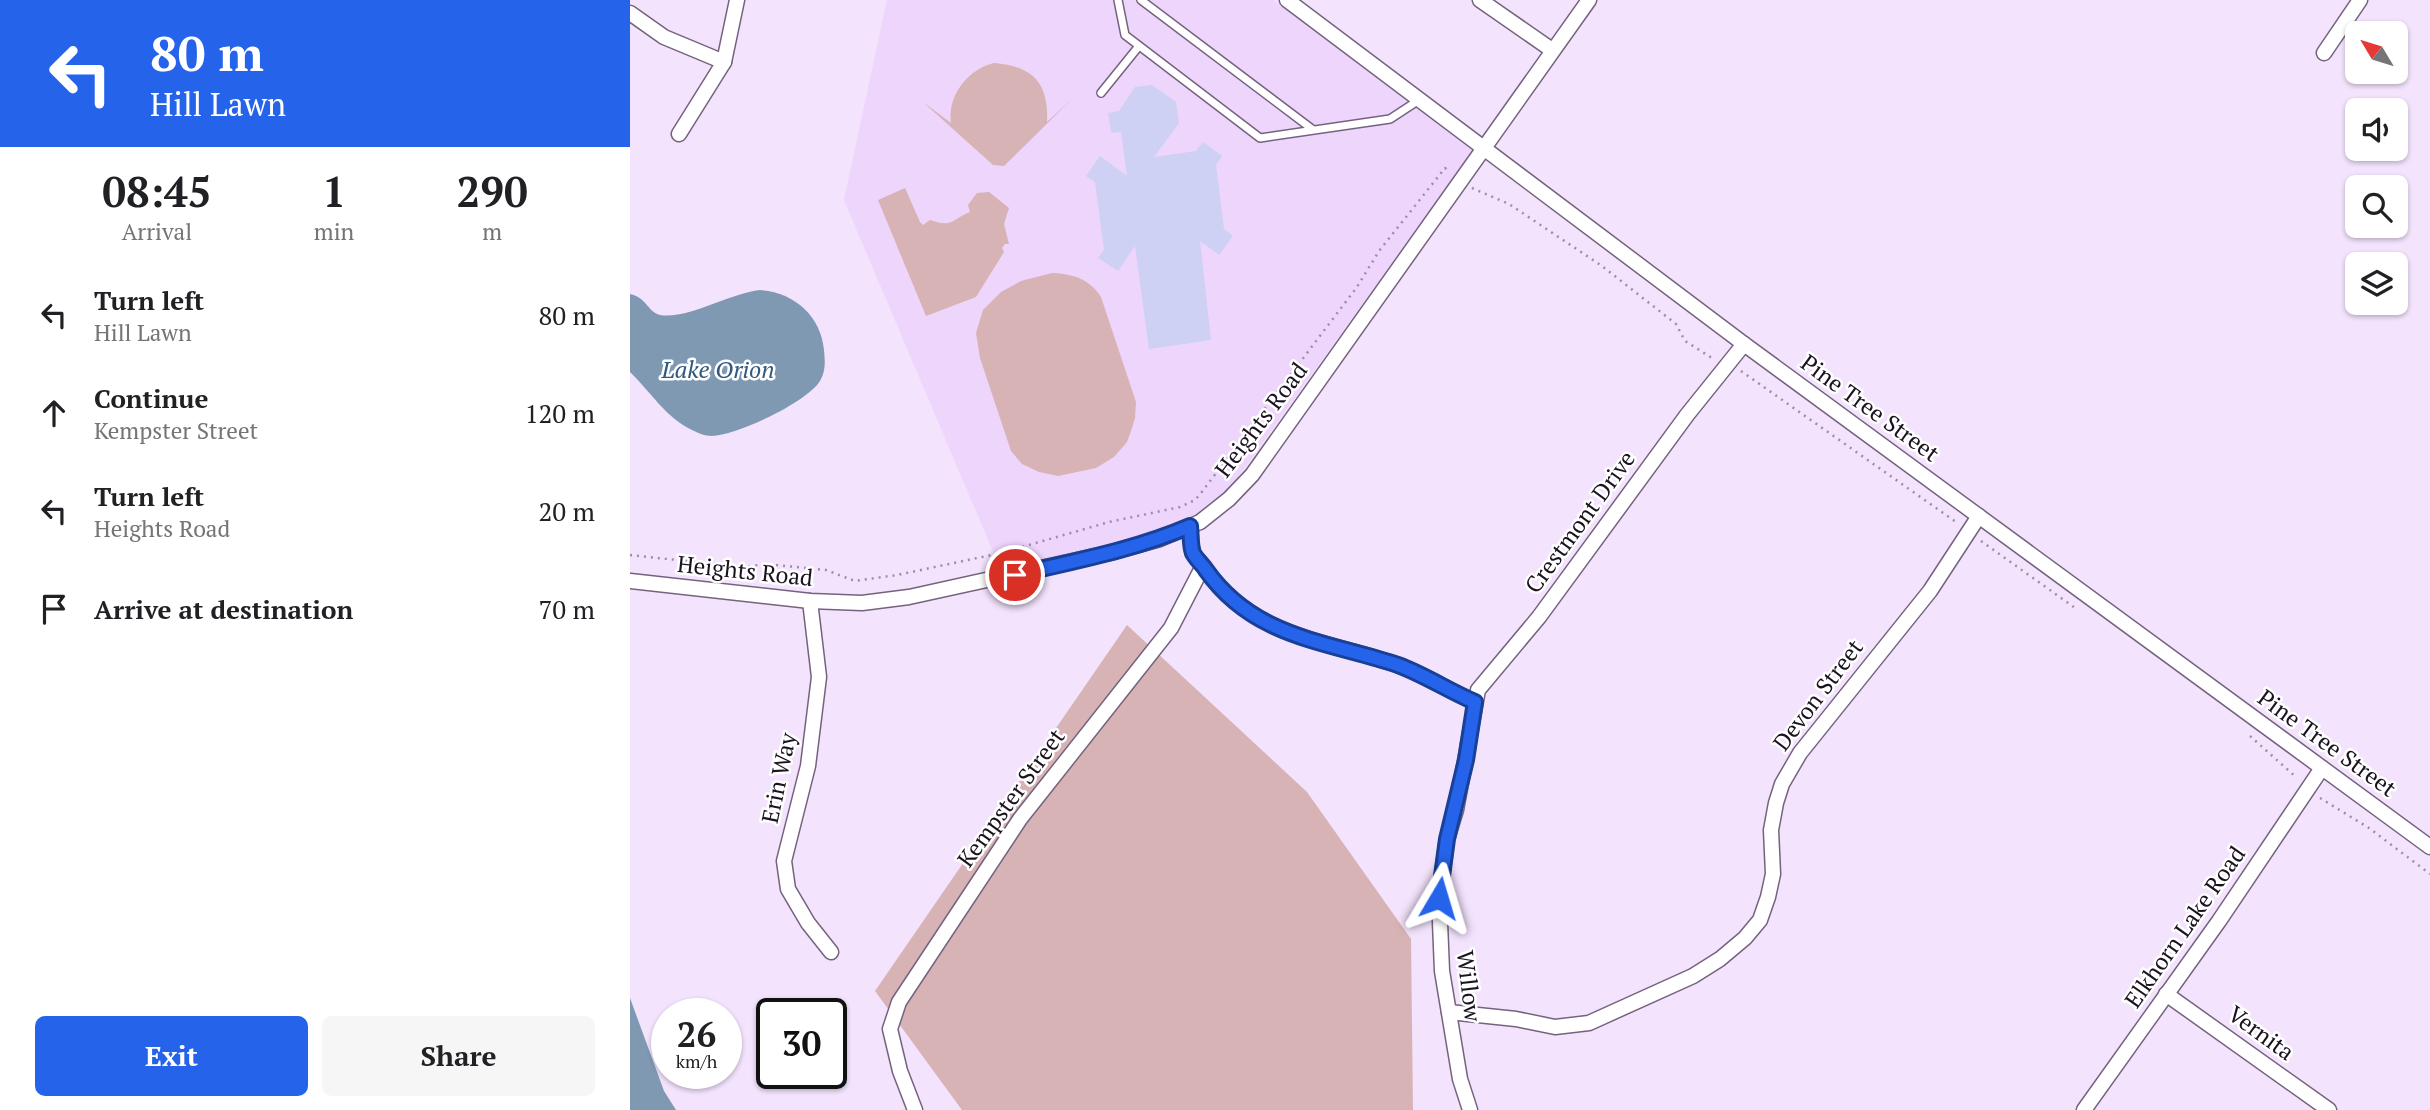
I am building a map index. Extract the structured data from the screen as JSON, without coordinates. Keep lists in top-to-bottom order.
{
  "streets": {
    "street": [
      "Pine Tree Street",
      "Heights Road",
      "Crestmont Drive",
      "Devon Street",
      "Erin Way",
      "Kempster Street",
      "Elkhorn Lake Road",
      "Willow",
      "Vernita"
    ]
  },
  "crossings": [
    ["Pine Tree Street", "Heights Road"],
    ["Pine Tree Street", "Crestmont Drive"],
    ["Pine Tree Street", "Devon Street"],
    ["Pine Tree Street", "Elkhorn Lake Road"],
    ["Heights Road", "Erin Way"],
    ["Crestmont Drive", "Willow"],
    ["Devon Street", "Willow"],
    ["Elkhorn Lake Road", "Vernita"]
  ],
  "water": ["Lake Orion"],
  "north": "top left",
  "page": {
    "turn": ["80 m", "Hill Lawn"],
    "eta": [
      "08:45",
      "Arrival",
      "1",
      "min",
      "290",
      "m"
    ],
    "list": [
      {
        "name": "Turn left",
        "note": "Hill Lawn",
        "value": "80 m"
      },
      {
        "name": "Continue",
        "note": "Kempster Street",
        "value": "120 m"
      },
      {
        "name": "Turn left",
        "note": "Heights Road",
        "value": "20 m"
      },
      {
        "name": "Arrive at destination",
        "value": "70 m"
      }
    ],
    "speed": "26 km/h",
    "limit": "30",
    "buttons": ["Exit", "Share"]
  }
}
